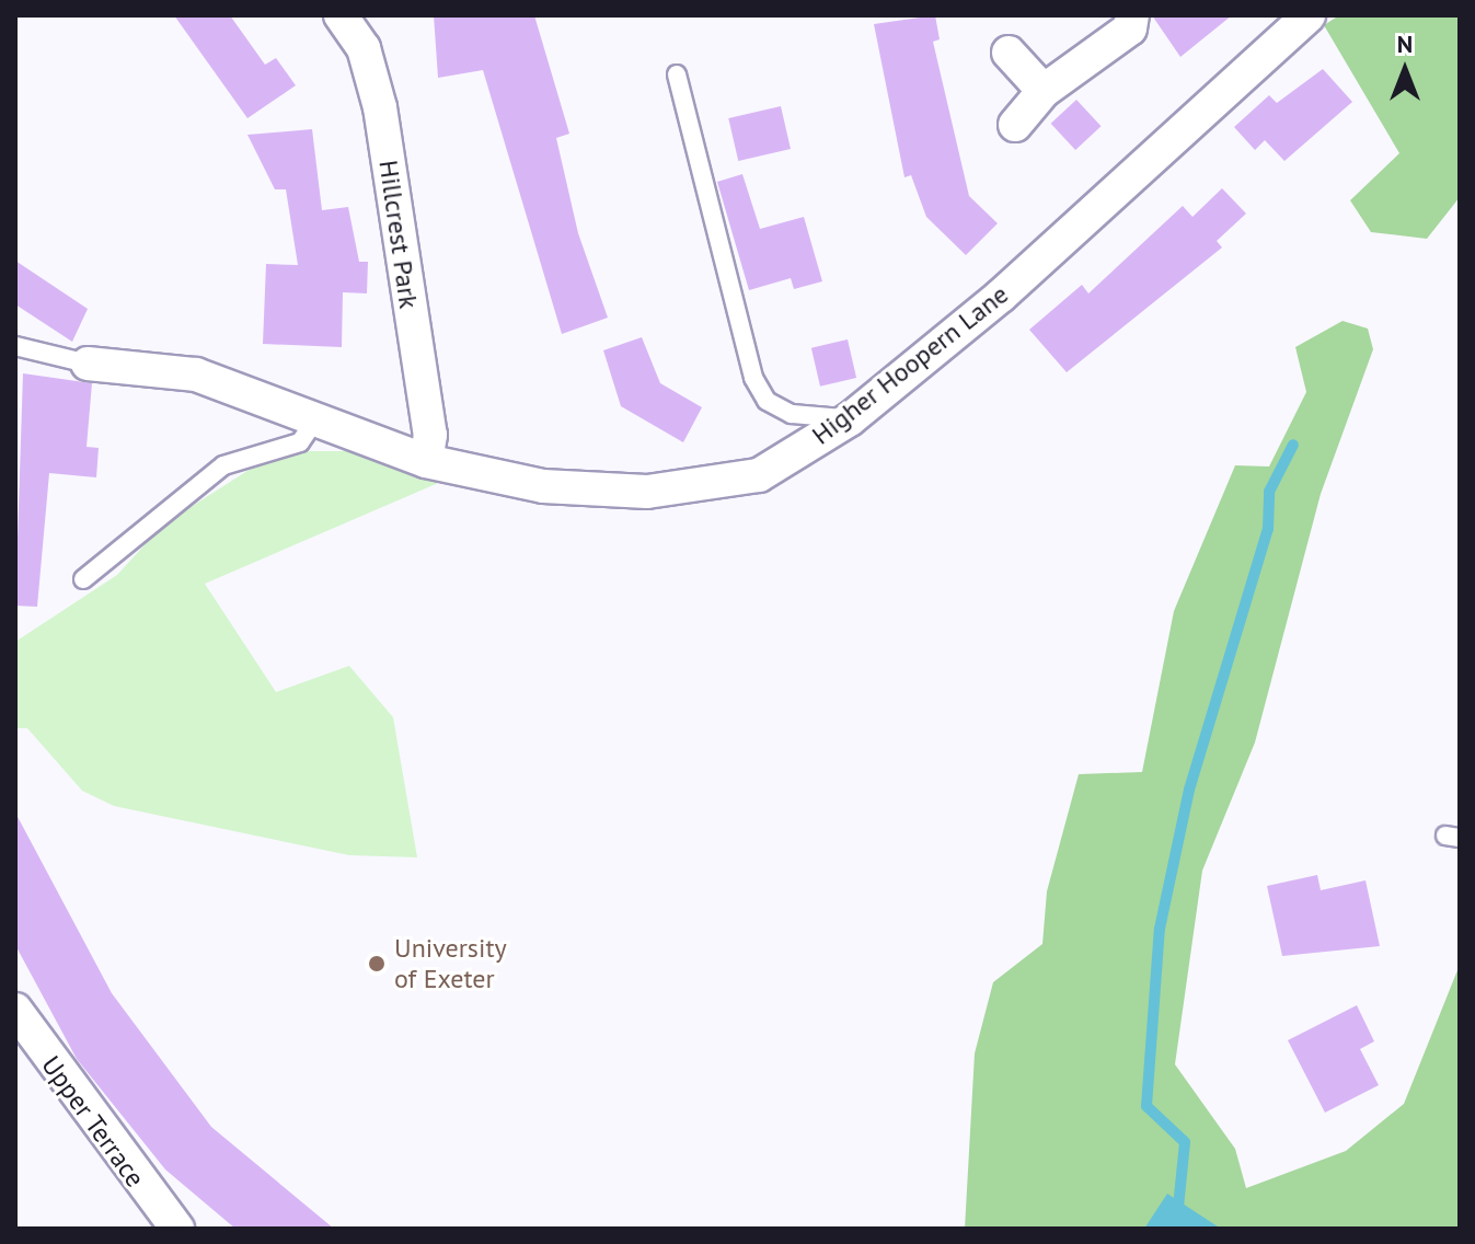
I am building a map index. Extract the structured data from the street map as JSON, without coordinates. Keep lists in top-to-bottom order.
{
  "streets": {
    "street": ["Hillcrest Park", "Higher Hoopern Lane", "Upper Terrace"]
  },
  "crossings": [
    ["Hillcrest Park", "Higher Hoopern Lane"]
  ],
  "places": ["University of Exeter"],
  "north": "top"
}
